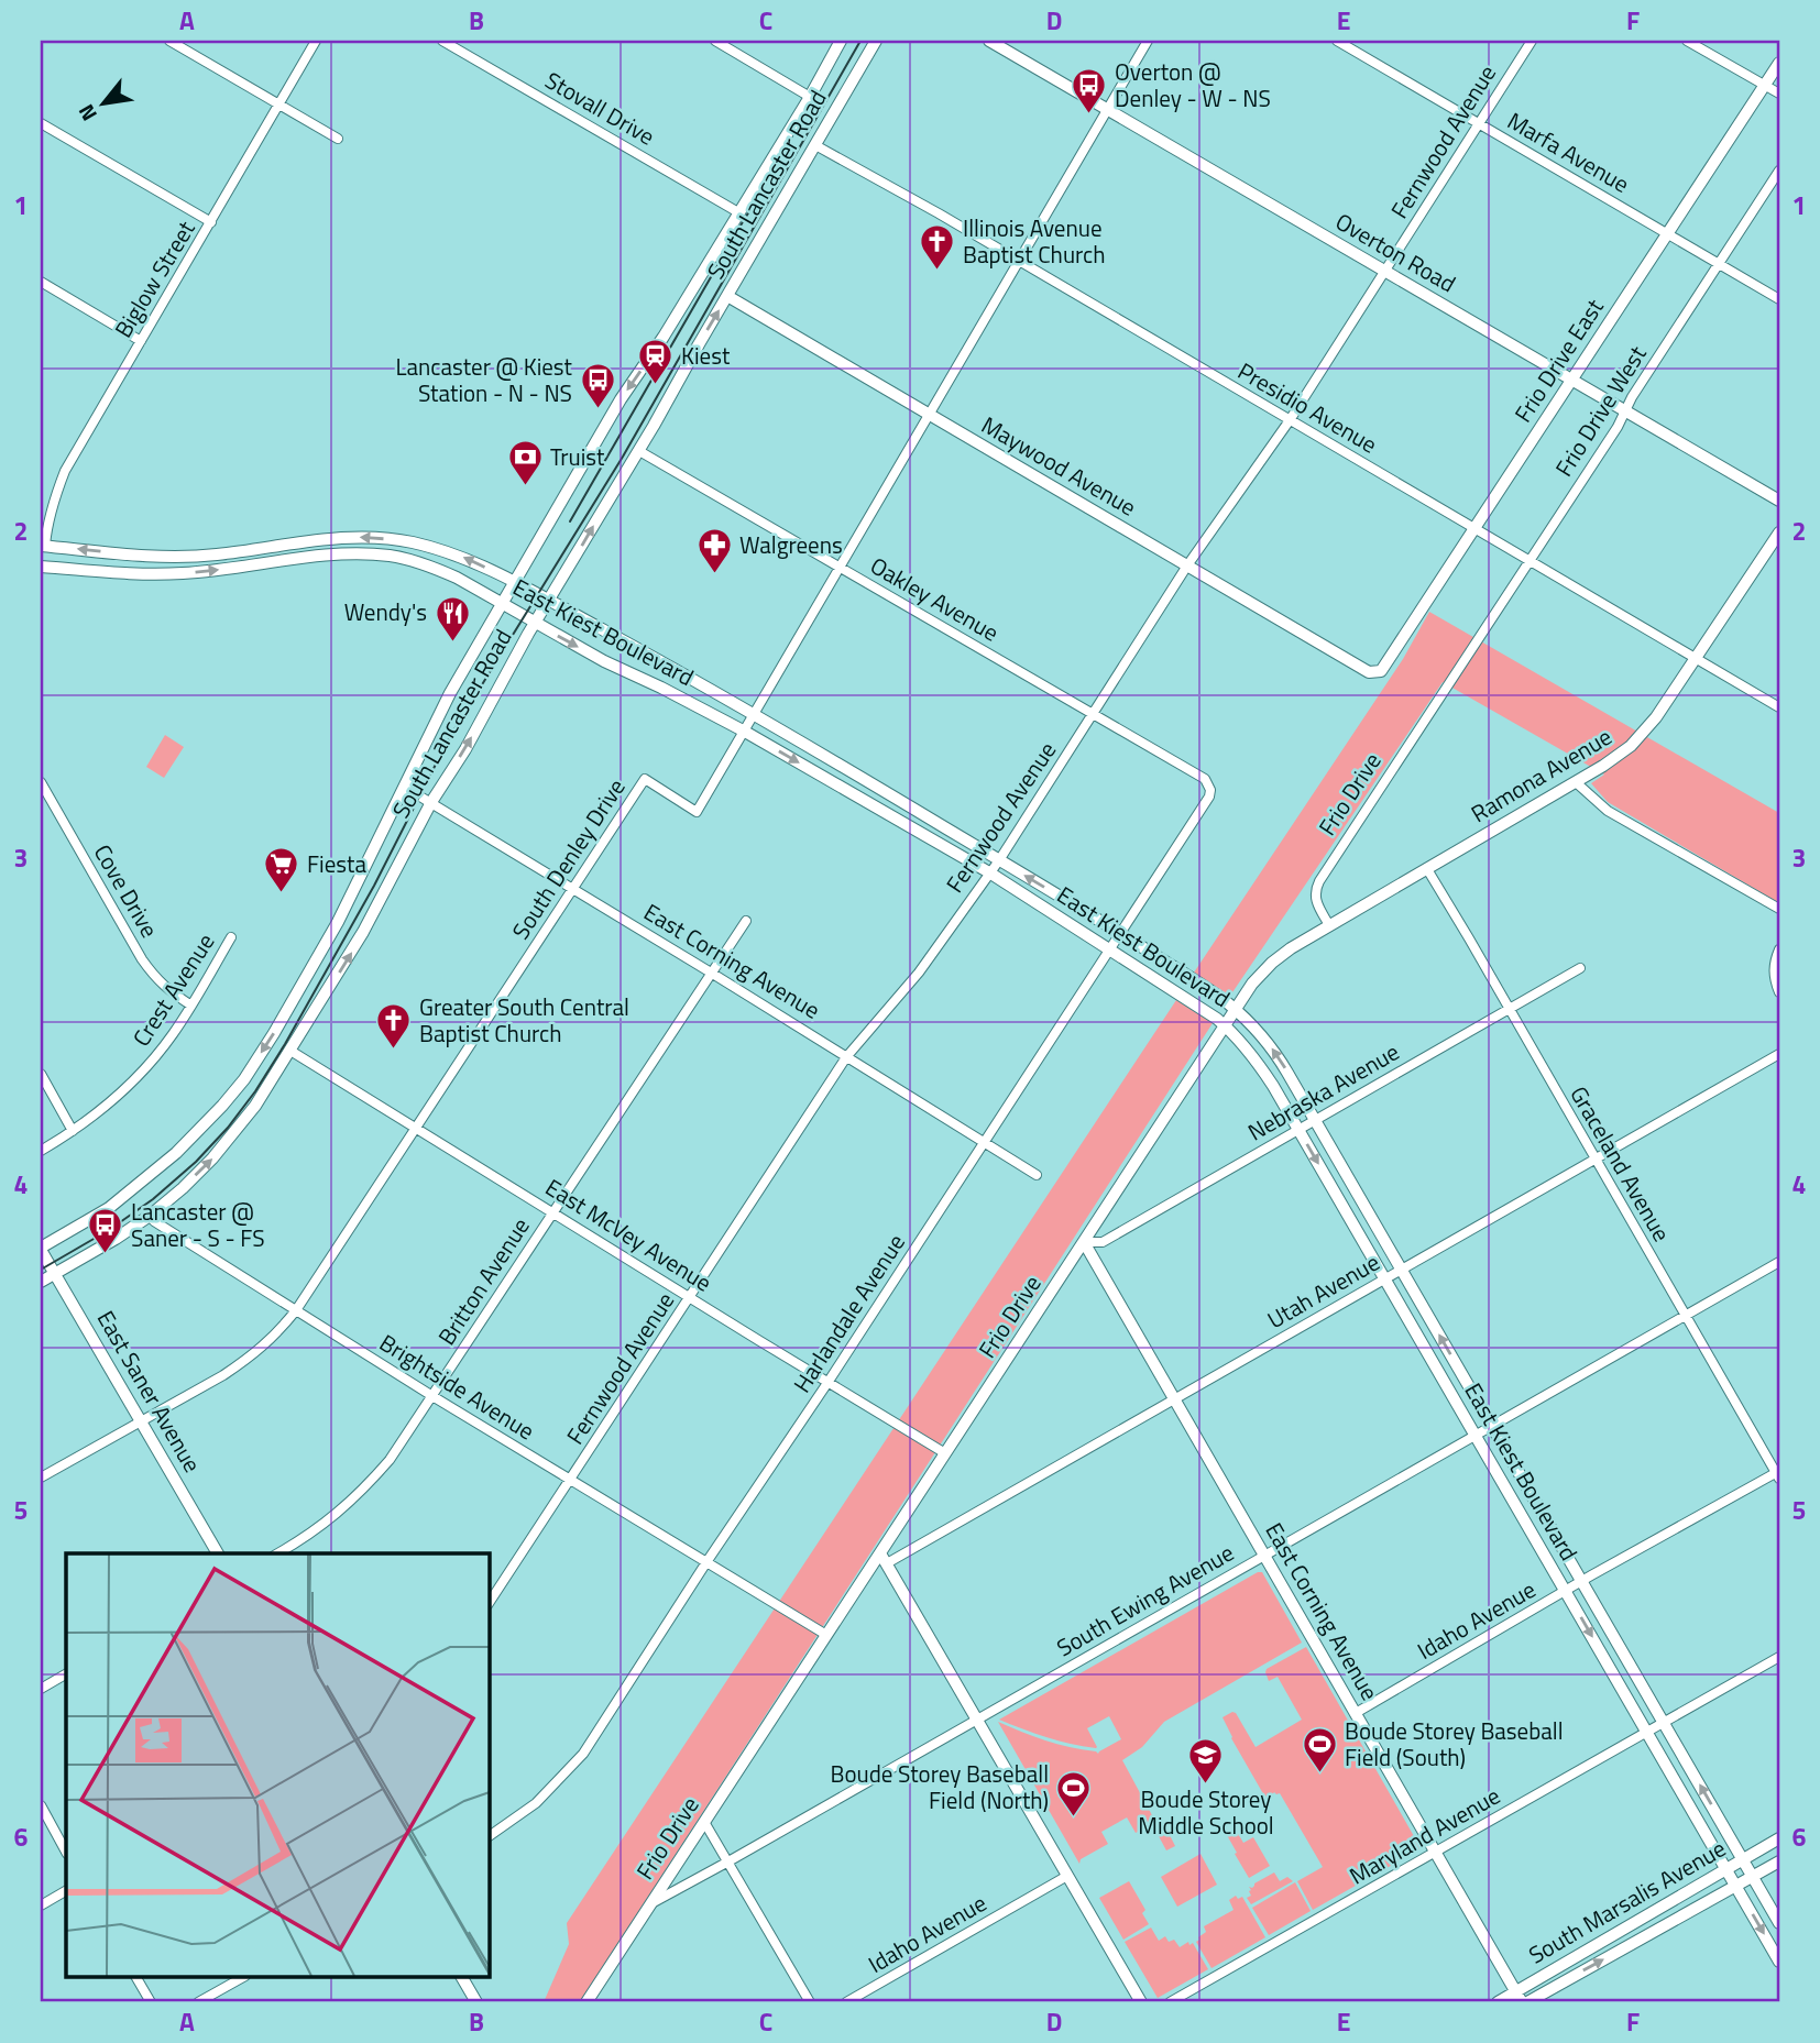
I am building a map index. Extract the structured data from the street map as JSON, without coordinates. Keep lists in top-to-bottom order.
{
  "streets": {
    "main road": [
      "South Lancaster Road",
      "Overton Road",
      "Frio Drive East",
      "Maywood Avenue",
      "East Kiest Boulevard",
      "Ramona Avenue",
      "Frio Drive",
      "East Corning Avenue",
      "East Saner Avenue",
      "South Marsalis Avenue"
    ],
    "street": [
      "Stovall Drive",
      "Fernwood Avenue",
      "Marfa Avenue",
      "Biglow Street",
      "Presidio Avenue",
      "Frio Drive West",
      "Oakley Avenue",
      "South Denley Drive",
      "Cove Drive",
      "Crest Avenue",
      "Nebraska Avenue",
      "Graceland Avenue",
      "East McVey Avenue",
      "Britton Avenue",
      "Utah Avenue",
      "Harlandale Avenue",
      "Brightside Avenue",
      "South Ewing Avenue",
      "Idaho Avenue",
      "Maryland Avenue"
    ]
  },
  "crossings": [
    ["Stovall Drive", "South Lancaster Road"],
    ["Fernwood Avenue", "Marfa Avenue"],
    ["Fernwood Avenue", "Overton Road"],
    ["Fernwood Avenue", "Presidio Avenue"],
    ["Fernwood Avenue", "Maywood Avenue"],
    ["Fernwood Avenue", "Oakley Avenue"],
    ["Fernwood Avenue", "East Kiest Boulevard"],
    ["Fernwood Avenue", "East Corning Avenue"],
    ["Fernwood Avenue", "East McVey Avenue"],
    ["Fernwood Avenue", "Brightside Avenue"],
    ["Marfa Avenue", "Frio Drive East"],
    ["Marfa Avenue", "Frio Drive West"],
    ["South Lancaster Road", "Presidio Avenue"],
    ["South Lancaster Road", "Maywood Avenue"],
    ["South Lancaster Road", "Oakley Avenue"],
    ["South Lancaster Road", "East Kiest Boulevard"],
    ["South Lancaster Road", "East Corning Avenue"],
    ["South Lancaster Road", "East McVey Avenue"],
    ["South Lancaster Road", "Brightside Avenue"],
    ["South Lancaster Road", "East Saner Avenue"],
    ["Overton Road", "Frio Drive East"],
    ["Overton Road", "Frio Drive West"],
    ["Overton Road", "South Denley Drive"],
    ["Biglow Street", "East Kiest Boulevard"],
    ["Frio Drive East", "Presidio Avenue"],
    ["Frio Drive East", "Maywood Avenue"],
    ["Presidio Avenue", "Frio Drive West"],
    ["Presidio Avenue", "Ramona Avenue"],
    ["Presidio Avenue", "South Denley Drive"],
    ["Frio Drive West", "Frio Drive"],
    ["Maywood Avenue", "South Denley Drive"],
    ["Oakley Avenue", "South Denley Drive"],
    ["Oakley Avenue", "Harlandale Avenue"],
    ["East Kiest Boulevard", "Frio Drive"],
    ["East Kiest Boulevard", "South Denley Drive"],
    ["East Kiest Boulevard", "Nebraska Avenue"],
    ["East Kiest Boulevard", "Utah Avenue"],
    ["East Kiest Boulevard", "Harlandale Avenue"],
    ["East Kiest Boulevard", "South Ewing Avenue"],
    ["East Kiest Boulevard", "Idaho Avenue"],
    ["East Kiest Boulevard", "Maryland Avenue"],
    ["East Kiest Boulevard", "South Marsalis Avenue"],
    ["Ramona Avenue", "Frio Drive"],
    ["Ramona Avenue", "Graceland Avenue"],
    ["Frio Drive", "East Corning Avenue"],
    ["Frio Drive", "Nebraska Avenue"],
    ["Frio Drive", "East McVey Avenue"],
    ["Frio Drive", "Utah Avenue"],
    ["Frio Drive", "Brightside Avenue"],
    ["Frio Drive", "South Ewing Avenue"],
    ["South Denley Drive", "East Corning Avenue"],
    ["South Denley Drive", "East McVey Avenue"],
    ["South Denley Drive", "Brightside Avenue"],
    ["South Denley Drive", "East Saner Avenue"],
    ["Cove Drive", "Crest Avenue"],
    ["East Corning Avenue", "Nebraska Avenue"],
    ["East Corning Avenue", "Britton Avenue"],
    ["East Corning Avenue", "Utah Avenue"],
    ["East Corning Avenue", "Harlandale Avenue"],
    ["East Corning Avenue", "South Ewing Avenue"],
    ["East Corning Avenue", "Idaho Avenue"],
    ["East Corning Avenue", "Maryland Avenue"],
    ["East Corning Avenue", "South Marsalis Avenue"],
    ["Nebraska Avenue", "Graceland Avenue"],
    ["Graceland Avenue", "Utah Avenue"],
    ["Graceland Avenue", "South Ewing Avenue"],
    ["Graceland Avenue", "Idaho Avenue"],
    ["East McVey Avenue", "Britton Avenue"],
    ["East McVey Avenue", "Harlandale Avenue"],
    ["Britton Avenue", "Brightside Avenue"],
    ["Harlandale Avenue", "Brightside Avenue"]
  ],
  "places": {
    "bus stop": ["Overton @ Denley - W - NS", "Lancaster @ Kiest Station - N - NS", "Lancaster @ Saner - S - FS"],
    "church": ["Illinois Avenue Baptist Church", "Greater South Central Baptist Church"],
    "station": ["Kiest"],
    "bank": ["Truist"],
    "pharmacy": ["Walgreens"],
    "restaurant": ["Wendy's"],
    "supermarket": ["Fiesta"],
    "sports": ["Boude Storey Baseball Field (South)", "Boude Storey Baseball Field (North)"],
    "school or university": ["Boude Storey Middle School"]
  },
  "north": "bottom left",
  "grid": {
    "columns": [
      "A",
      "B",
      "C",
      "D",
      "E",
      "F"
    ],
    "rows": [
      "1",
      "2",
      "3",
      "4",
      "5",
      "6"
    ]
  }
}
